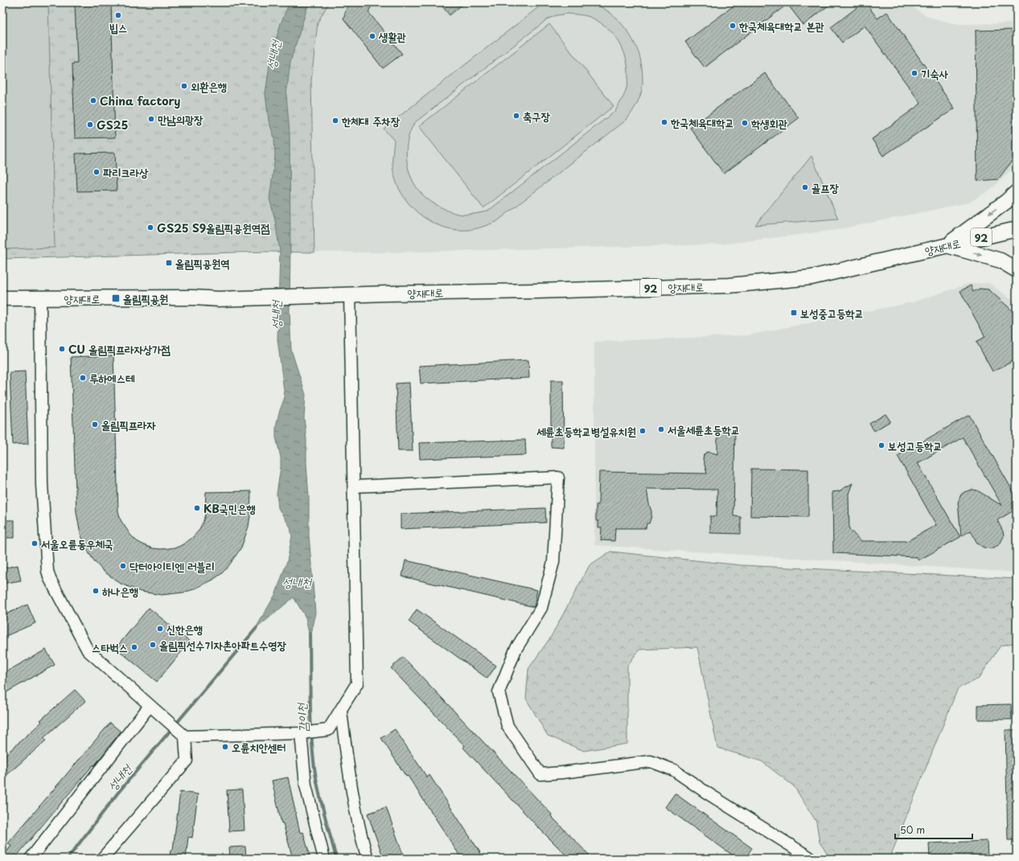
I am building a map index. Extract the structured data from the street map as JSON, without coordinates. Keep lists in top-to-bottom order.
{
  "streets": {
    "main road": ["92", "양재대로"]
  },
  "water": ["성내천", "감이천"],
  "places": {
    "other": [
      "빕스",
      "한국체육대학교 본관",
      "생활관",
      "기숙사",
      "외환은행",
      "China factory",
      "축구장",
      "만남의광장",
      "한체대 주차장",
      "한국체육대학교",
      "학생회관",
      "GS25",
      "파리크라상",
      "골프장",
      "GS25 S9올림픽공원역점",
      "CU 올림픽프라자상가점",
      "루하에스테",
      "올림픽프라자",
      "서울세륜초등학교",
      "세륜초등학교병설유치원",
      "보성고등학교",
      "KB국민은행",
      "서울오륜동우체국",
      "닥터아이티엔 러블리",
      "하나은행",
      "신한은행",
      "올림픽선수기자촌아파트수영장",
      "스타벅스",
      "오륜치안센터"
    ],
    "transit": ["올림픽공원역", "올림픽공원", "보성중고등학교"]
  },
  "scale_bar": "50 m"
}
